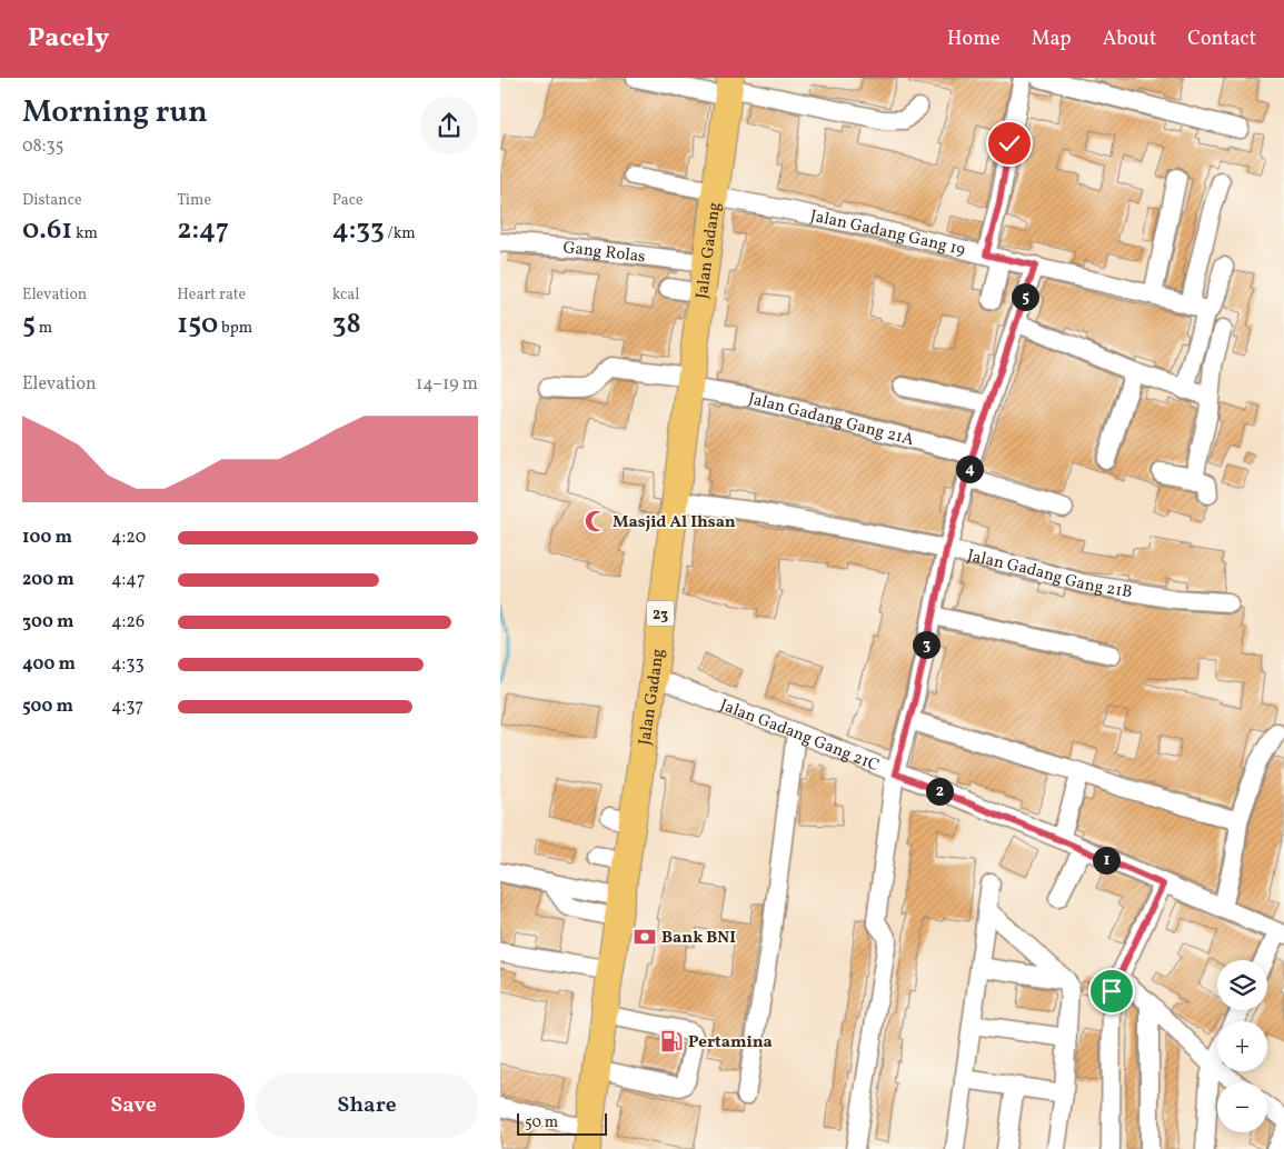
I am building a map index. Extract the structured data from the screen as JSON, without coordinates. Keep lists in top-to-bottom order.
{
  "streets": {
    "highway": ["Jalan Gadang", "23"],
    "street": [
      "Jalan Gadang Gang 19",
      "Gang Rolas",
      "Jalan Gadang Gang 21A",
      "Jalan Gadang Gang 21B",
      "Jalan Gadang Gang 21C"
    ]
  },
  "crossings": [
    ["Jalan Gadang Gang 19", "Jalan Gadang"],
    ["Jalan Gadang", "Gang Rolas"],
    ["Jalan Gadang", "Jalan Gadang Gang 21A"],
    ["Jalan Gadang", "Jalan Gadang Gang 21B"],
    ["Jalan Gadang", "Jalan Gadang Gang 21C"]
  ],
  "places": {
    "mosque": ["Masjid Al Ihsan"],
    "bank": ["Bank BNI"],
    "fuel station": ["Pertamina"]
  },
  "scale_bar": "50 m",
  "page": {
    "header": "Pacely",
    "nav": [
      "Home",
      "Map",
      "About",
      "Contact"
    ],
    "heading": ["Morning run", "08:35"],
    "stats": [
      ["Distance", "0.61 km"],
      ["Time", "2:47"],
      ["Pace", "4:33 /km"],
      ["Elevation", "5 m"],
      ["Heart rate", "150 bpm"],
      ["kcal", "38"]
    ],
    "pins": [
      "5",
      "4",
      "3",
      "2",
      "1"
    ],
    "chart": ["Elevation", "14–19 m"],
    "list": [
      {
        "name": "100 m",
        "note": "4:20"
      },
      {
        "name": "200 m",
        "note": "4:47"
      },
      {
        "name": "300 m",
        "note": "4:26"
      },
      {
        "name": "400 m",
        "note": "4:33"
      },
      {
        "name": "500 m",
        "note": "4:37"
      }
    ],
    "map_buttons": ["+", "−"],
    "buttons": ["Save", "Share"],
    "scale": "50 m"
  }
}
